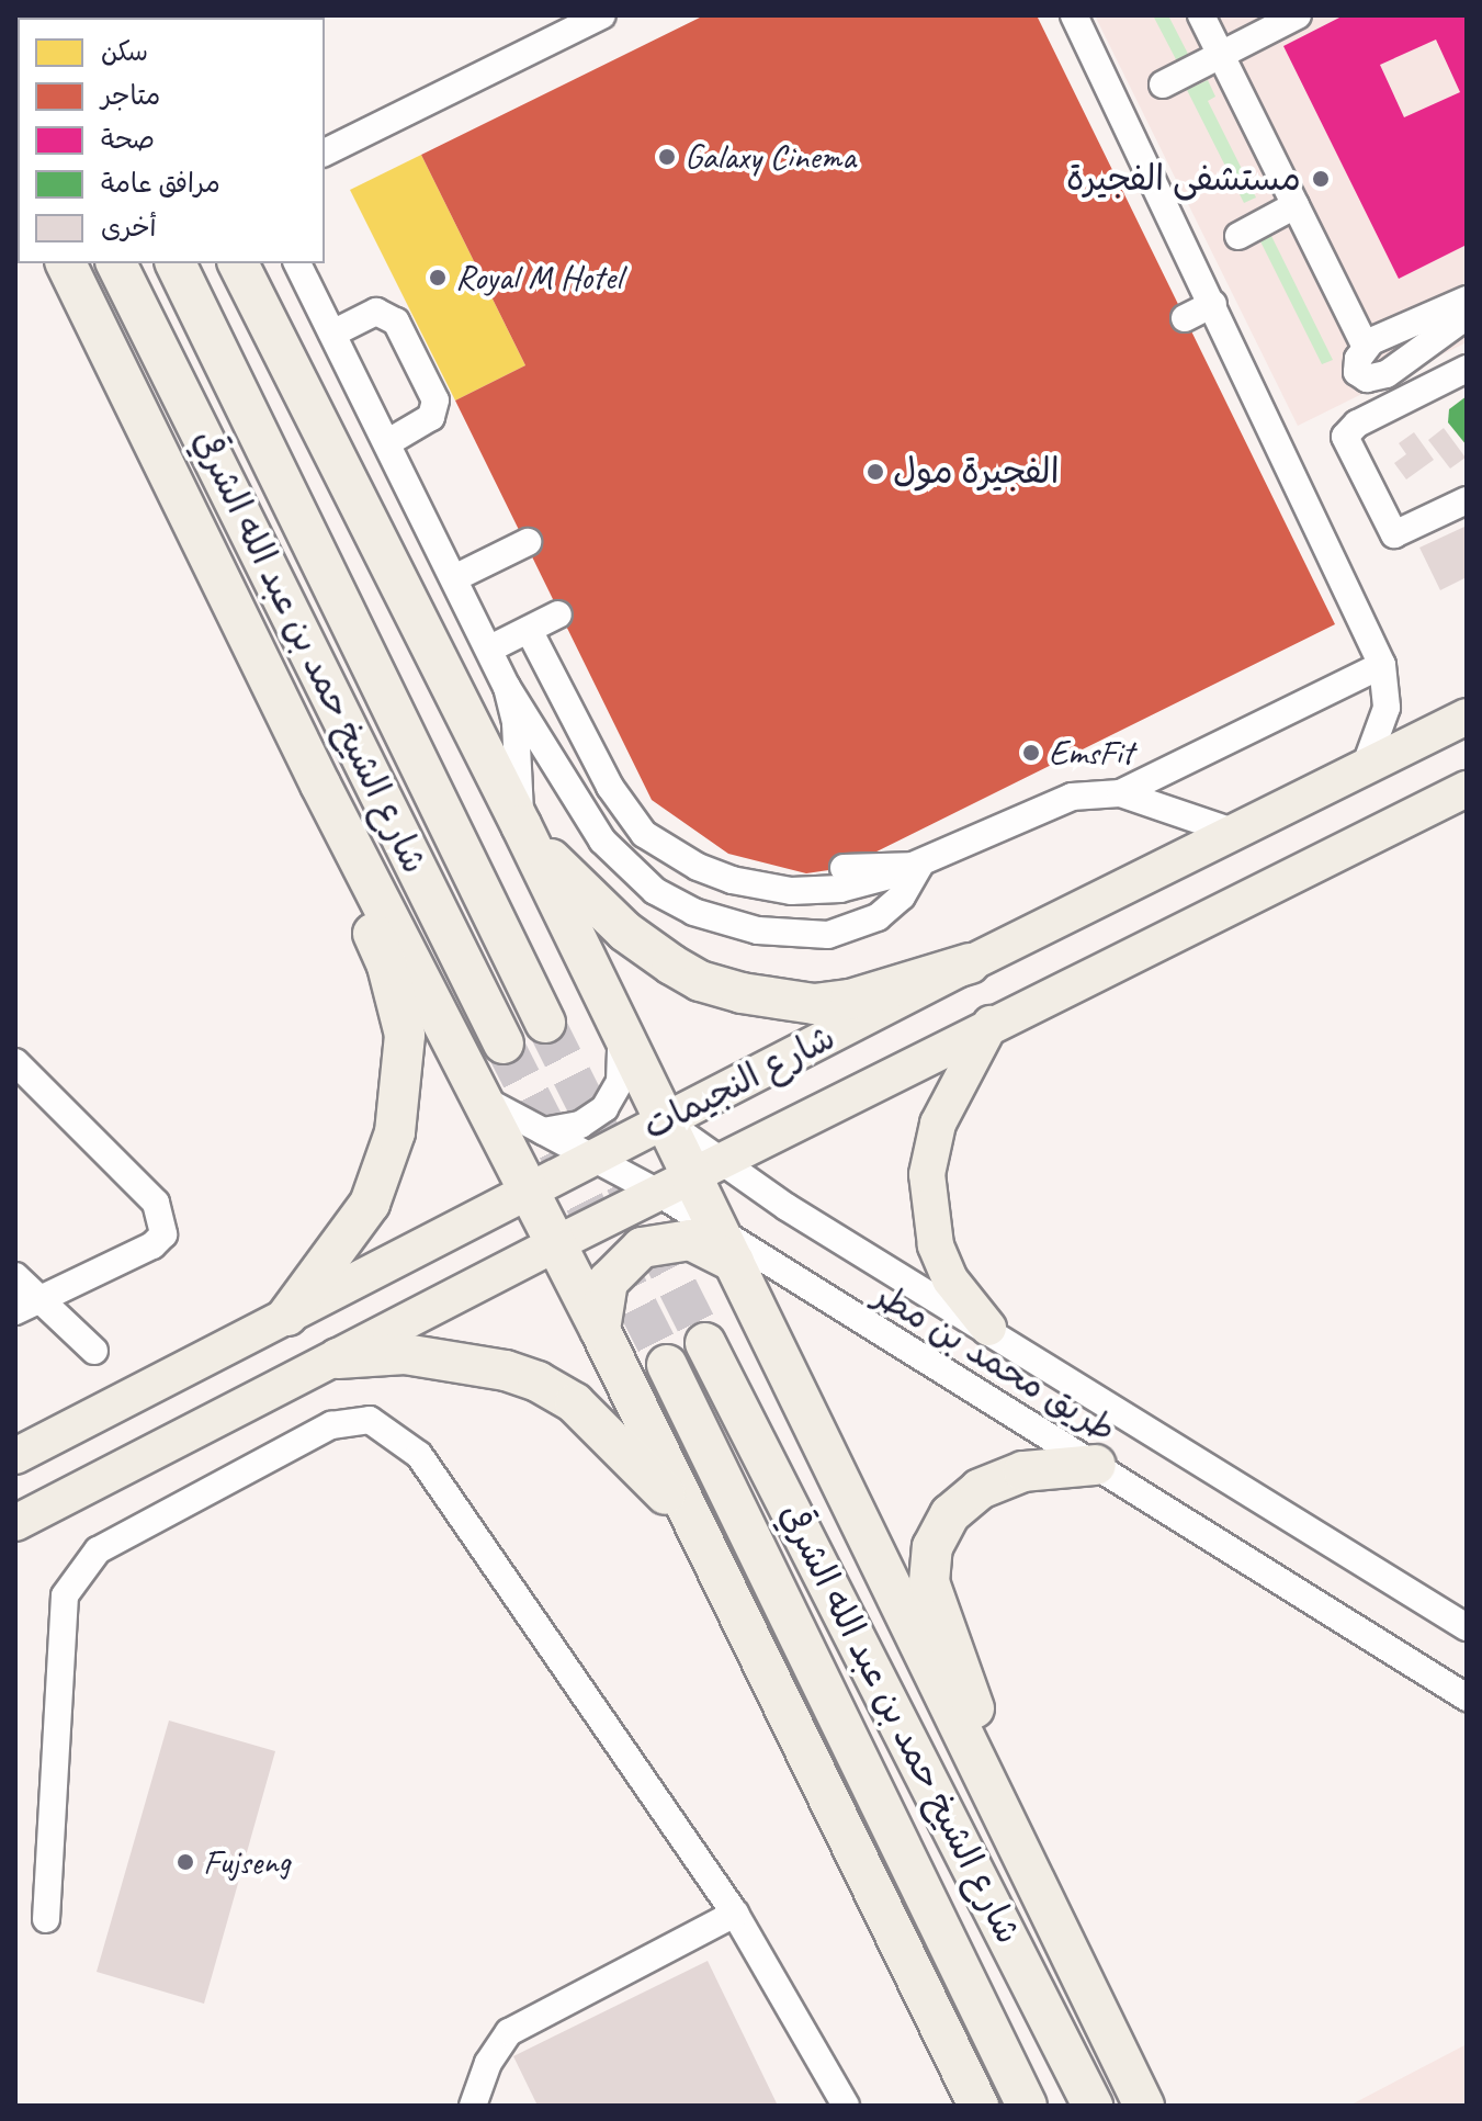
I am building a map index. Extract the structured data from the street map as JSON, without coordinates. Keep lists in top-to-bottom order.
{
  "streets": {
    "highway": ["شارع الشيخ حمد بن عبد الله الشرقي"],
    "main road": ["شارع النجيمات"],
    "street": ["طريق محمد بن مطر"]
  },
  "crossings": [
    ["شارع النجيمات", "طريق محمد بن مطر"]
  ],
  "places": [
    "Galaxy Cinema",
    "مستشفى الفجيرة",
    "Royal M Hotel",
    "الفجيرة مول",
    "EmsFit",
    "Fujseng"
  ],
  "legend": [
    "سكن",
    "متاجر",
    "صحة",
    "مرافق عامة",
    "أخرى"
  ]
}
